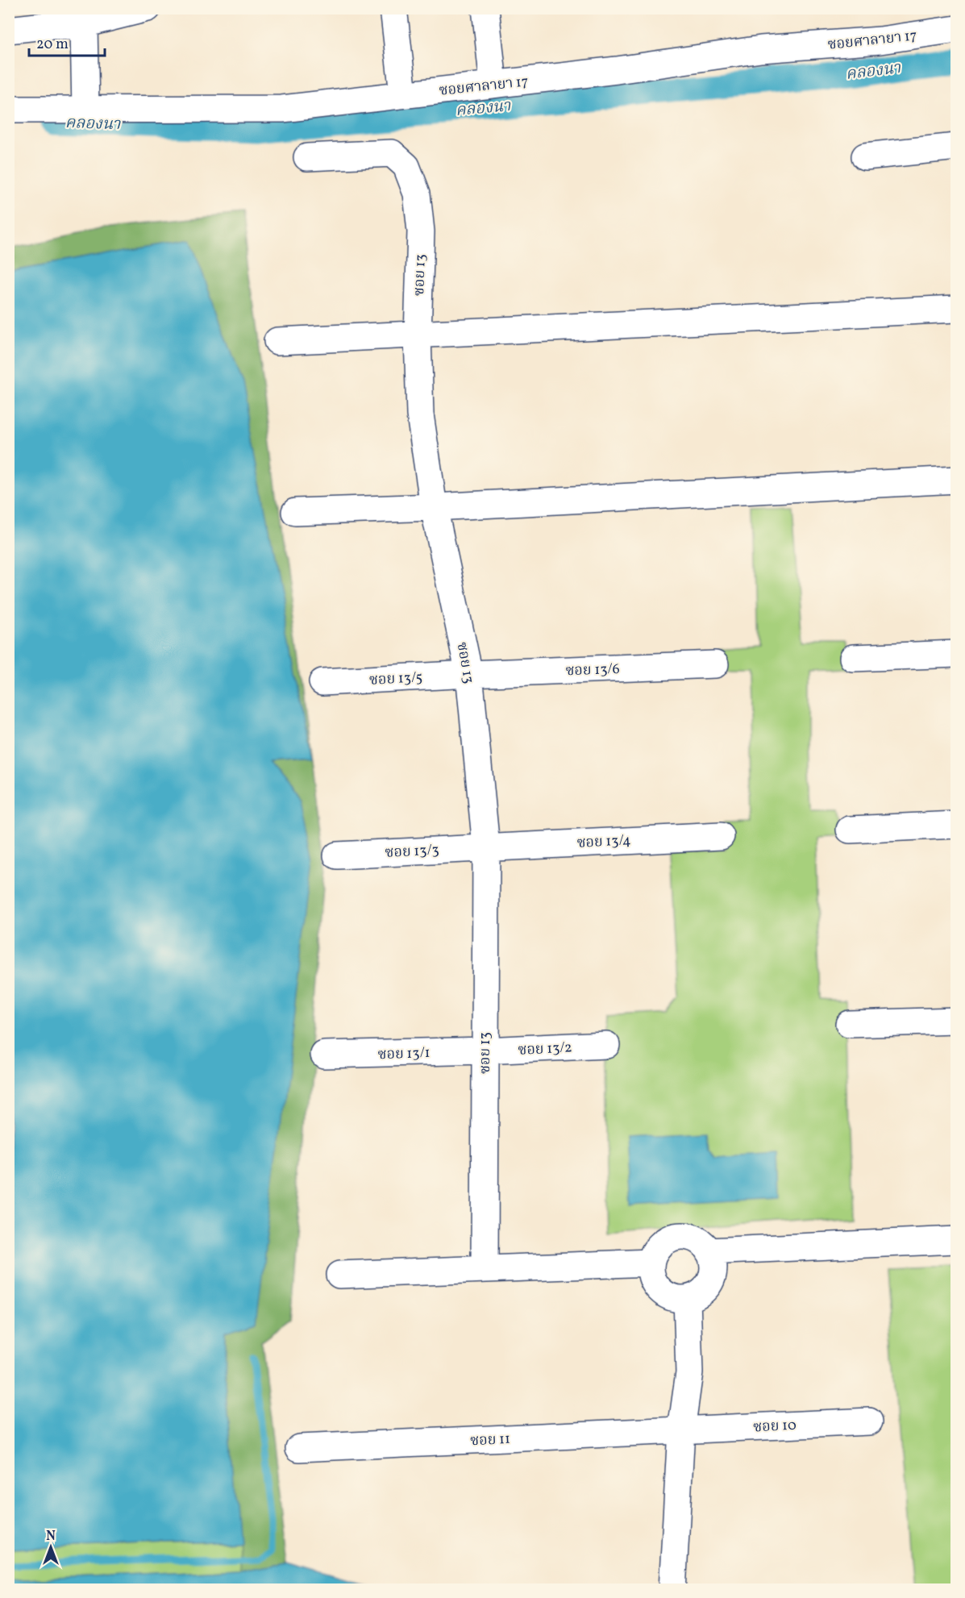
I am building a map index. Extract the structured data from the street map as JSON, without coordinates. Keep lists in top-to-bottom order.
{
  "streets": {
    "street": [
      "ซอยศาลายา 17",
      "ซอย 13",
      "ซอย 13/6",
      "ซอย 13/5",
      "ซอย 13/4",
      "ซอย 13/3",
      "ซอย 13/2",
      "ซอย 13/1",
      "ซอย 10",
      "ซอย 11"
    ]
  },
  "crossings": [
    ["ซอย 13", "ซอย 13/6"],
    ["ซอย 13", "ซอย 13/5"],
    ["ซอย 13", "ซอย 13/4"],
    ["ซอย 13", "ซอย 13/3"],
    ["ซอย 13", "ซอย 13/2"],
    ["ซอย 13", "ซอย 13/1"],
    ["ซอย 13/6", "ซอย 13/5"],
    ["ซอย 13/4", "ซอย 13/3"],
    ["ซอย 13/2", "ซอย 13/1"],
    ["ซอย 10", "ซอย 11"]
  ],
  "water": ["คลองนา"],
  "scale_bar": "20 m",
  "north": "top"
}
